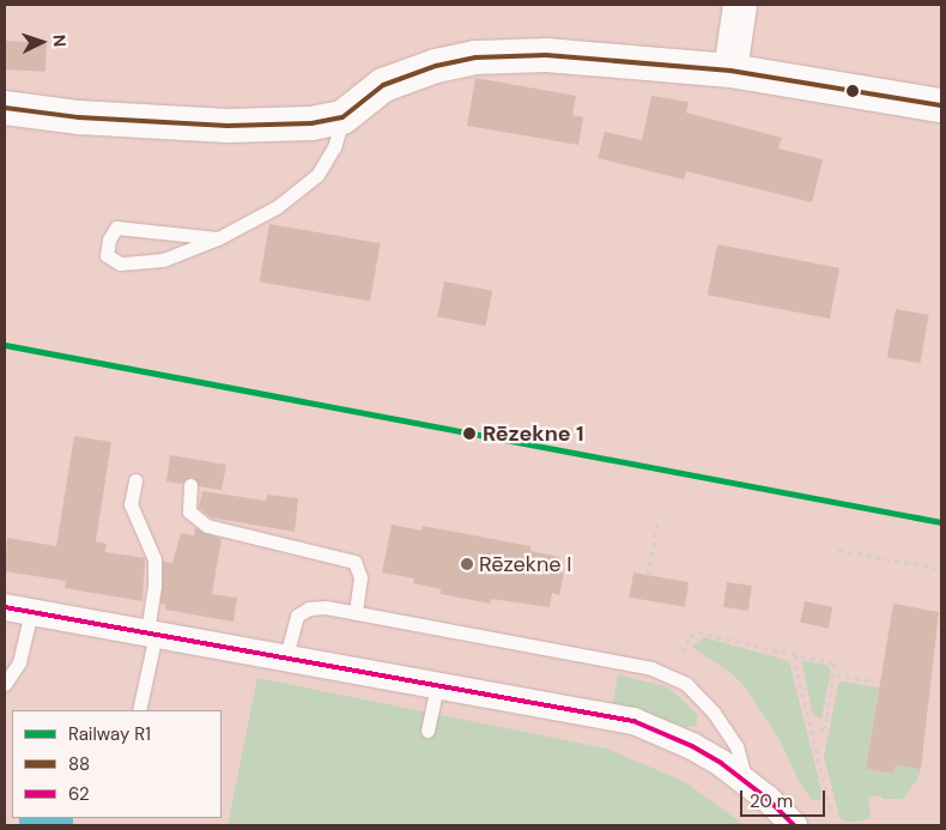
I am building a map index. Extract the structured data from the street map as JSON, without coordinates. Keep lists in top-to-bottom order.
{
  "places": ["Rēzekne 1", "Rēzekne I"],
  "lines": ["transit line 88", "rail line R1", "transit line 62"],
  "legend": ["Railway R1", "88", "62"],
  "scale_bar": "20 m",
  "north": "right"
}
